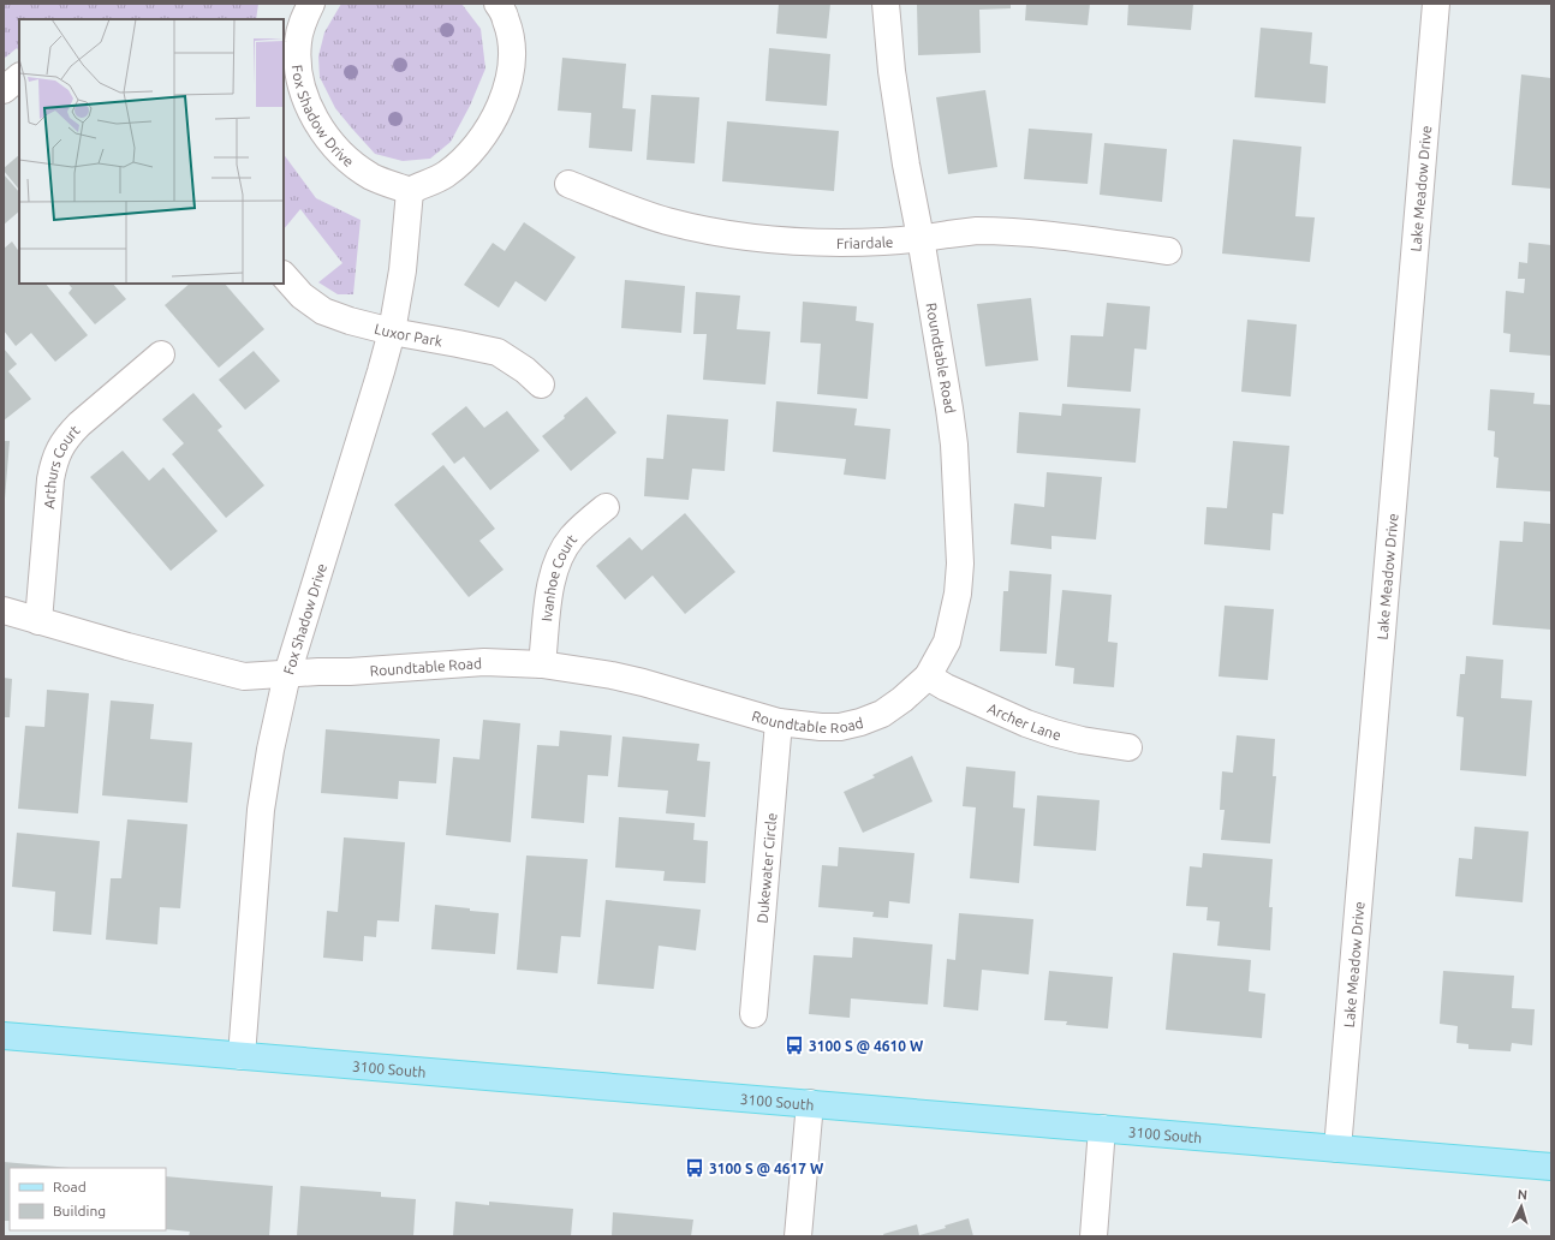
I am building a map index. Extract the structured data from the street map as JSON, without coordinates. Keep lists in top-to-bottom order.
{
  "streets": {
    "main road": ["3100 South"],
    "street": [
      "Fox Shadow Drive",
      "Lake Meadow Drive",
      "Friardale",
      "Luxor Park",
      "Roundtable Road",
      "Arthurs Court",
      "Ivanhoe Court",
      "Archer Lane",
      "Dukewater Circle"
    ]
  },
  "crossings": [
    ["Fox Shadow Drive", "Luxor Park"],
    ["Fox Shadow Drive", "Roundtable Road"],
    ["Fox Shadow Drive", "3100 South"],
    ["Lake Meadow Drive", "3100 South"],
    ["Friardale", "Roundtable Road"],
    ["Roundtable Road", "Arthurs Court"],
    ["Roundtable Road", "Ivanhoe Court"],
    ["Roundtable Road", "Archer Lane"],
    ["Roundtable Road", "Dukewater Circle"]
  ],
  "places": {
    "bus stop": ["3100 S @ 4610 W", "3100 S @ 4617 W"]
  },
  "legend": ["Road", "Building"],
  "north": "top"
}
